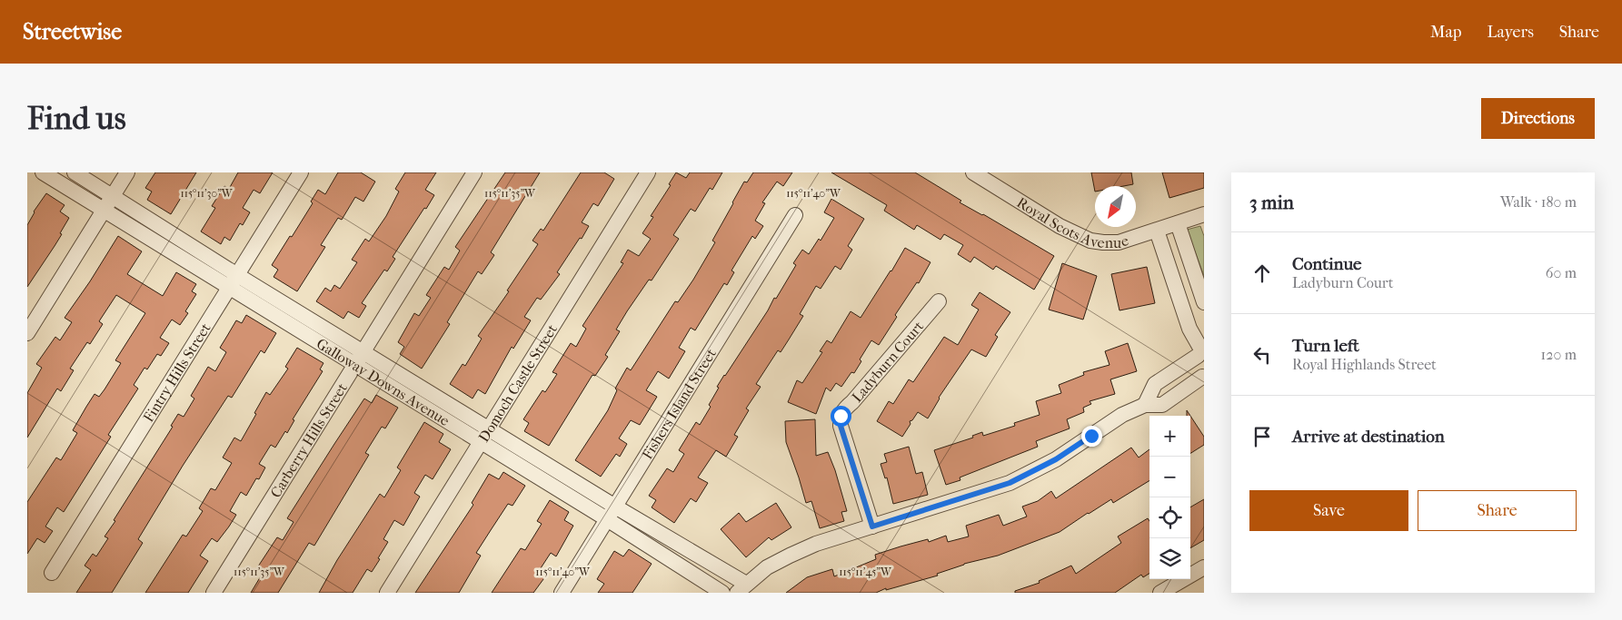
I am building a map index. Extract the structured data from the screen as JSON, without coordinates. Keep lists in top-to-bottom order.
{
  "streets": {
    "street": [
      "Royal Scots Avenue",
      "Ladyburn Court",
      "Fintry Hills Street",
      "Galloway Downs Avenue",
      "Domoch Castle Street",
      "Fishers Island Street",
      "Carberry Hills Street"
    ]
  },
  "crossings": [
    ["Fintry Hills Street", "Galloway Downs Avenue"],
    ["Galloway Downs Avenue", "Domoch Castle Street"],
    ["Galloway Downs Avenue", "Fishers Island Street"],
    ["Galloway Downs Avenue", "Carberry Hills Street"]
  ],
  "north": "bottom left",
  "page": {
    "header": "Streetwise",
    "nav": ["Map", "Layers", "Share"],
    "buttons": [
      "Directions",
      ["Save", "Share"]
    ],
    "title": "Find us",
    "heading": ["3 min", "Walk · 180 m"],
    "list": [
      ["Continue", "Ladyburn Court", "60 m"],
      ["Turn left", "Royal Highlands Street", "120 m"],
      "Arrive at destination"
    ],
    "map_buttons": ["+", "−"]
  },
  "coordinates": [
    "115°11'30\"W",
    "115°11'35\"W",
    "115°11'40\"W",
    "115°11'45\"W"
  ]
}
